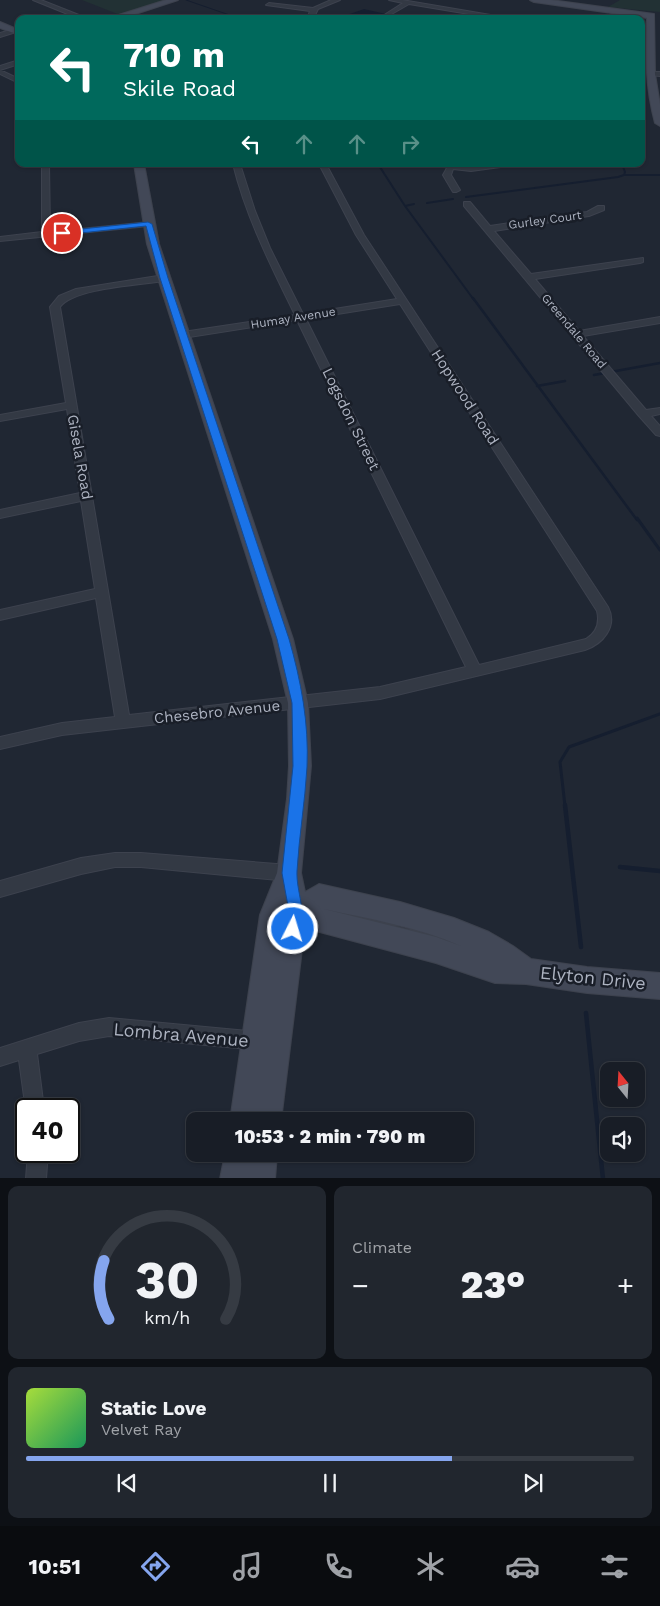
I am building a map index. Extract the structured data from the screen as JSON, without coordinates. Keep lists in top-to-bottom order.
{
  "streets": {
    "street": [
      "Gurley Court",
      "Humay Avenue",
      "Greendale Road",
      "Hopwood Road",
      "Logsdon Street",
      "Gisela Road",
      "Chesebro Avenue",
      "Elyton Drive",
      "Lombra Avenue"
    ]
  },
  "crossings": [
    ["Gurley Court", "Greendale Road"],
    ["Humay Avenue", "Hopwood Road"],
    ["Humay Avenue", "Logsdon Street"],
    ["Hopwood Road", "Chesebro Avenue"],
    ["Logsdon Street", "Chesebro Avenue"],
    ["Gisela Road", "Chesebro Avenue"]
  ],
  "north": "top",
  "page": {
    "turn": ["710 m", "Skile Road"],
    "limit": "40",
    "trip": "10:53 · 2 min · 790 m",
    "tile": "Climate",
    "heat": ["−", "23°", "+"],
    "song": ["Static Love", "Velvet Ray"],
    "tabs": "10:51",
    "gauge": ["30", "km/h"]
  }
}
